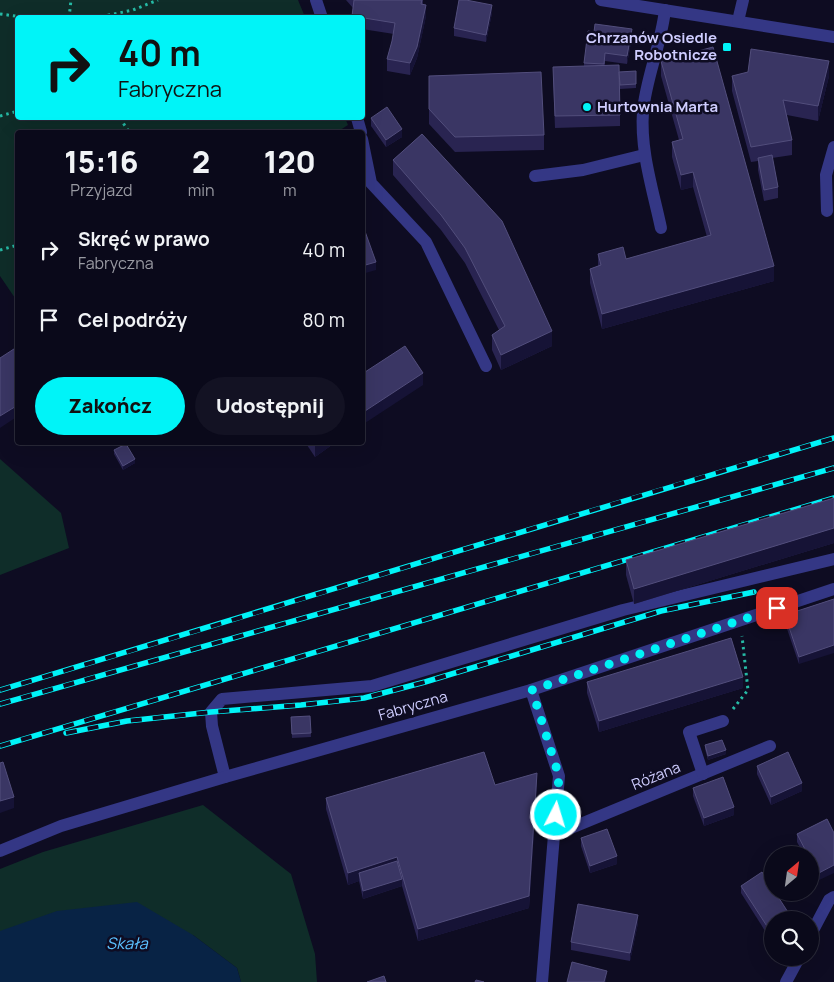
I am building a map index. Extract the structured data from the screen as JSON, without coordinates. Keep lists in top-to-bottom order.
{
  "streets": {
    "street": ["Fabryczna", "Różana"]
  },
  "water": ["Skała"],
  "places": {
    "transit": ["Chrzanów Osiedle Robotnicze"],
    "other": ["Hurtownia Marta"]
  },
  "north": "top right",
  "page": {
    "turn": ["40 m", "Fabryczna"],
    "eta": [
      "15:16",
      "Przyjazd",
      "2",
      "min",
      "120",
      "m"
    ],
    "list": [
      {
        "name": "Skręć w prawo",
        "note": "Fabryczna",
        "value": "40 m"
      },
      {
        "name": "Cel podróży",
        "value": "80 m"
      }
    ],
    "buttons": ["Zakończ", "Udostępnij"]
  }
}
